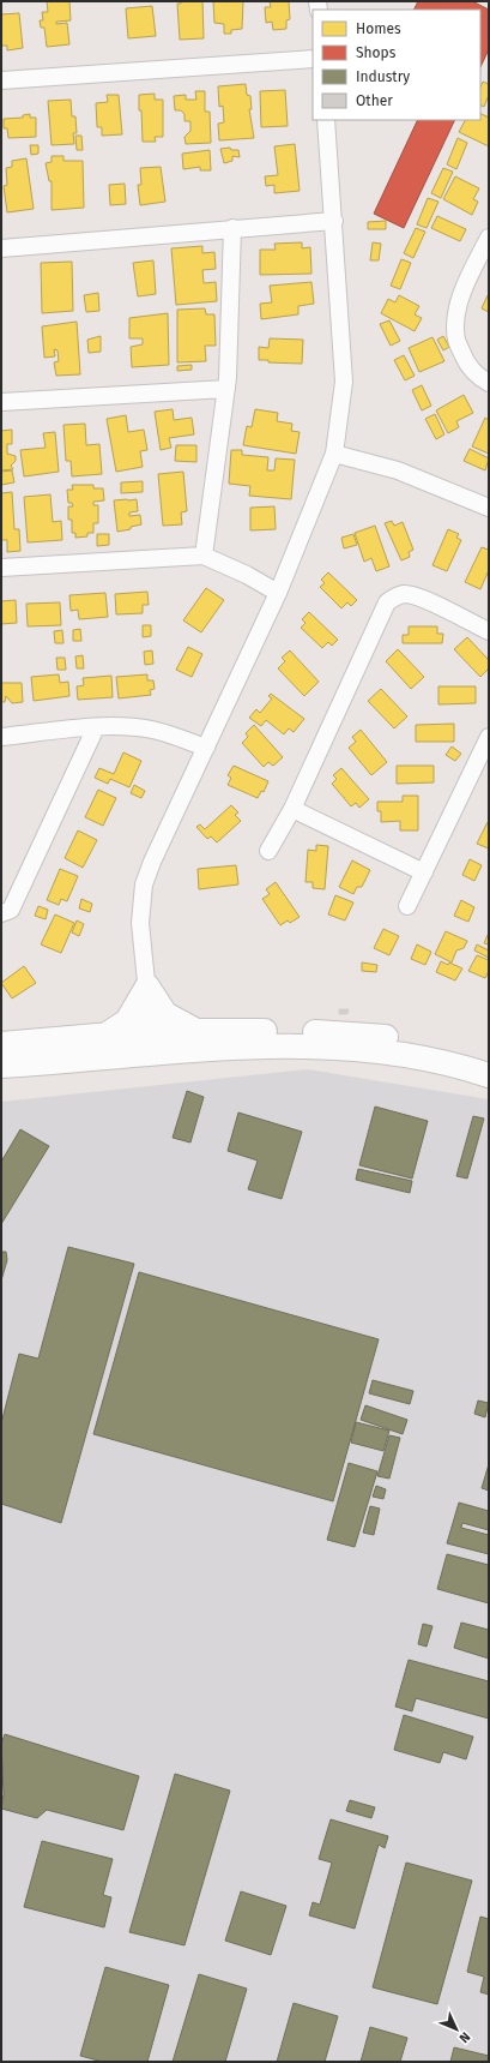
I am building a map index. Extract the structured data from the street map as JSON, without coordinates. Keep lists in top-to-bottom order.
{
  "legend": [
    "Homes",
    "Shops",
    "Industry",
    "Other"
  ],
  "north": "bottom right"
}
